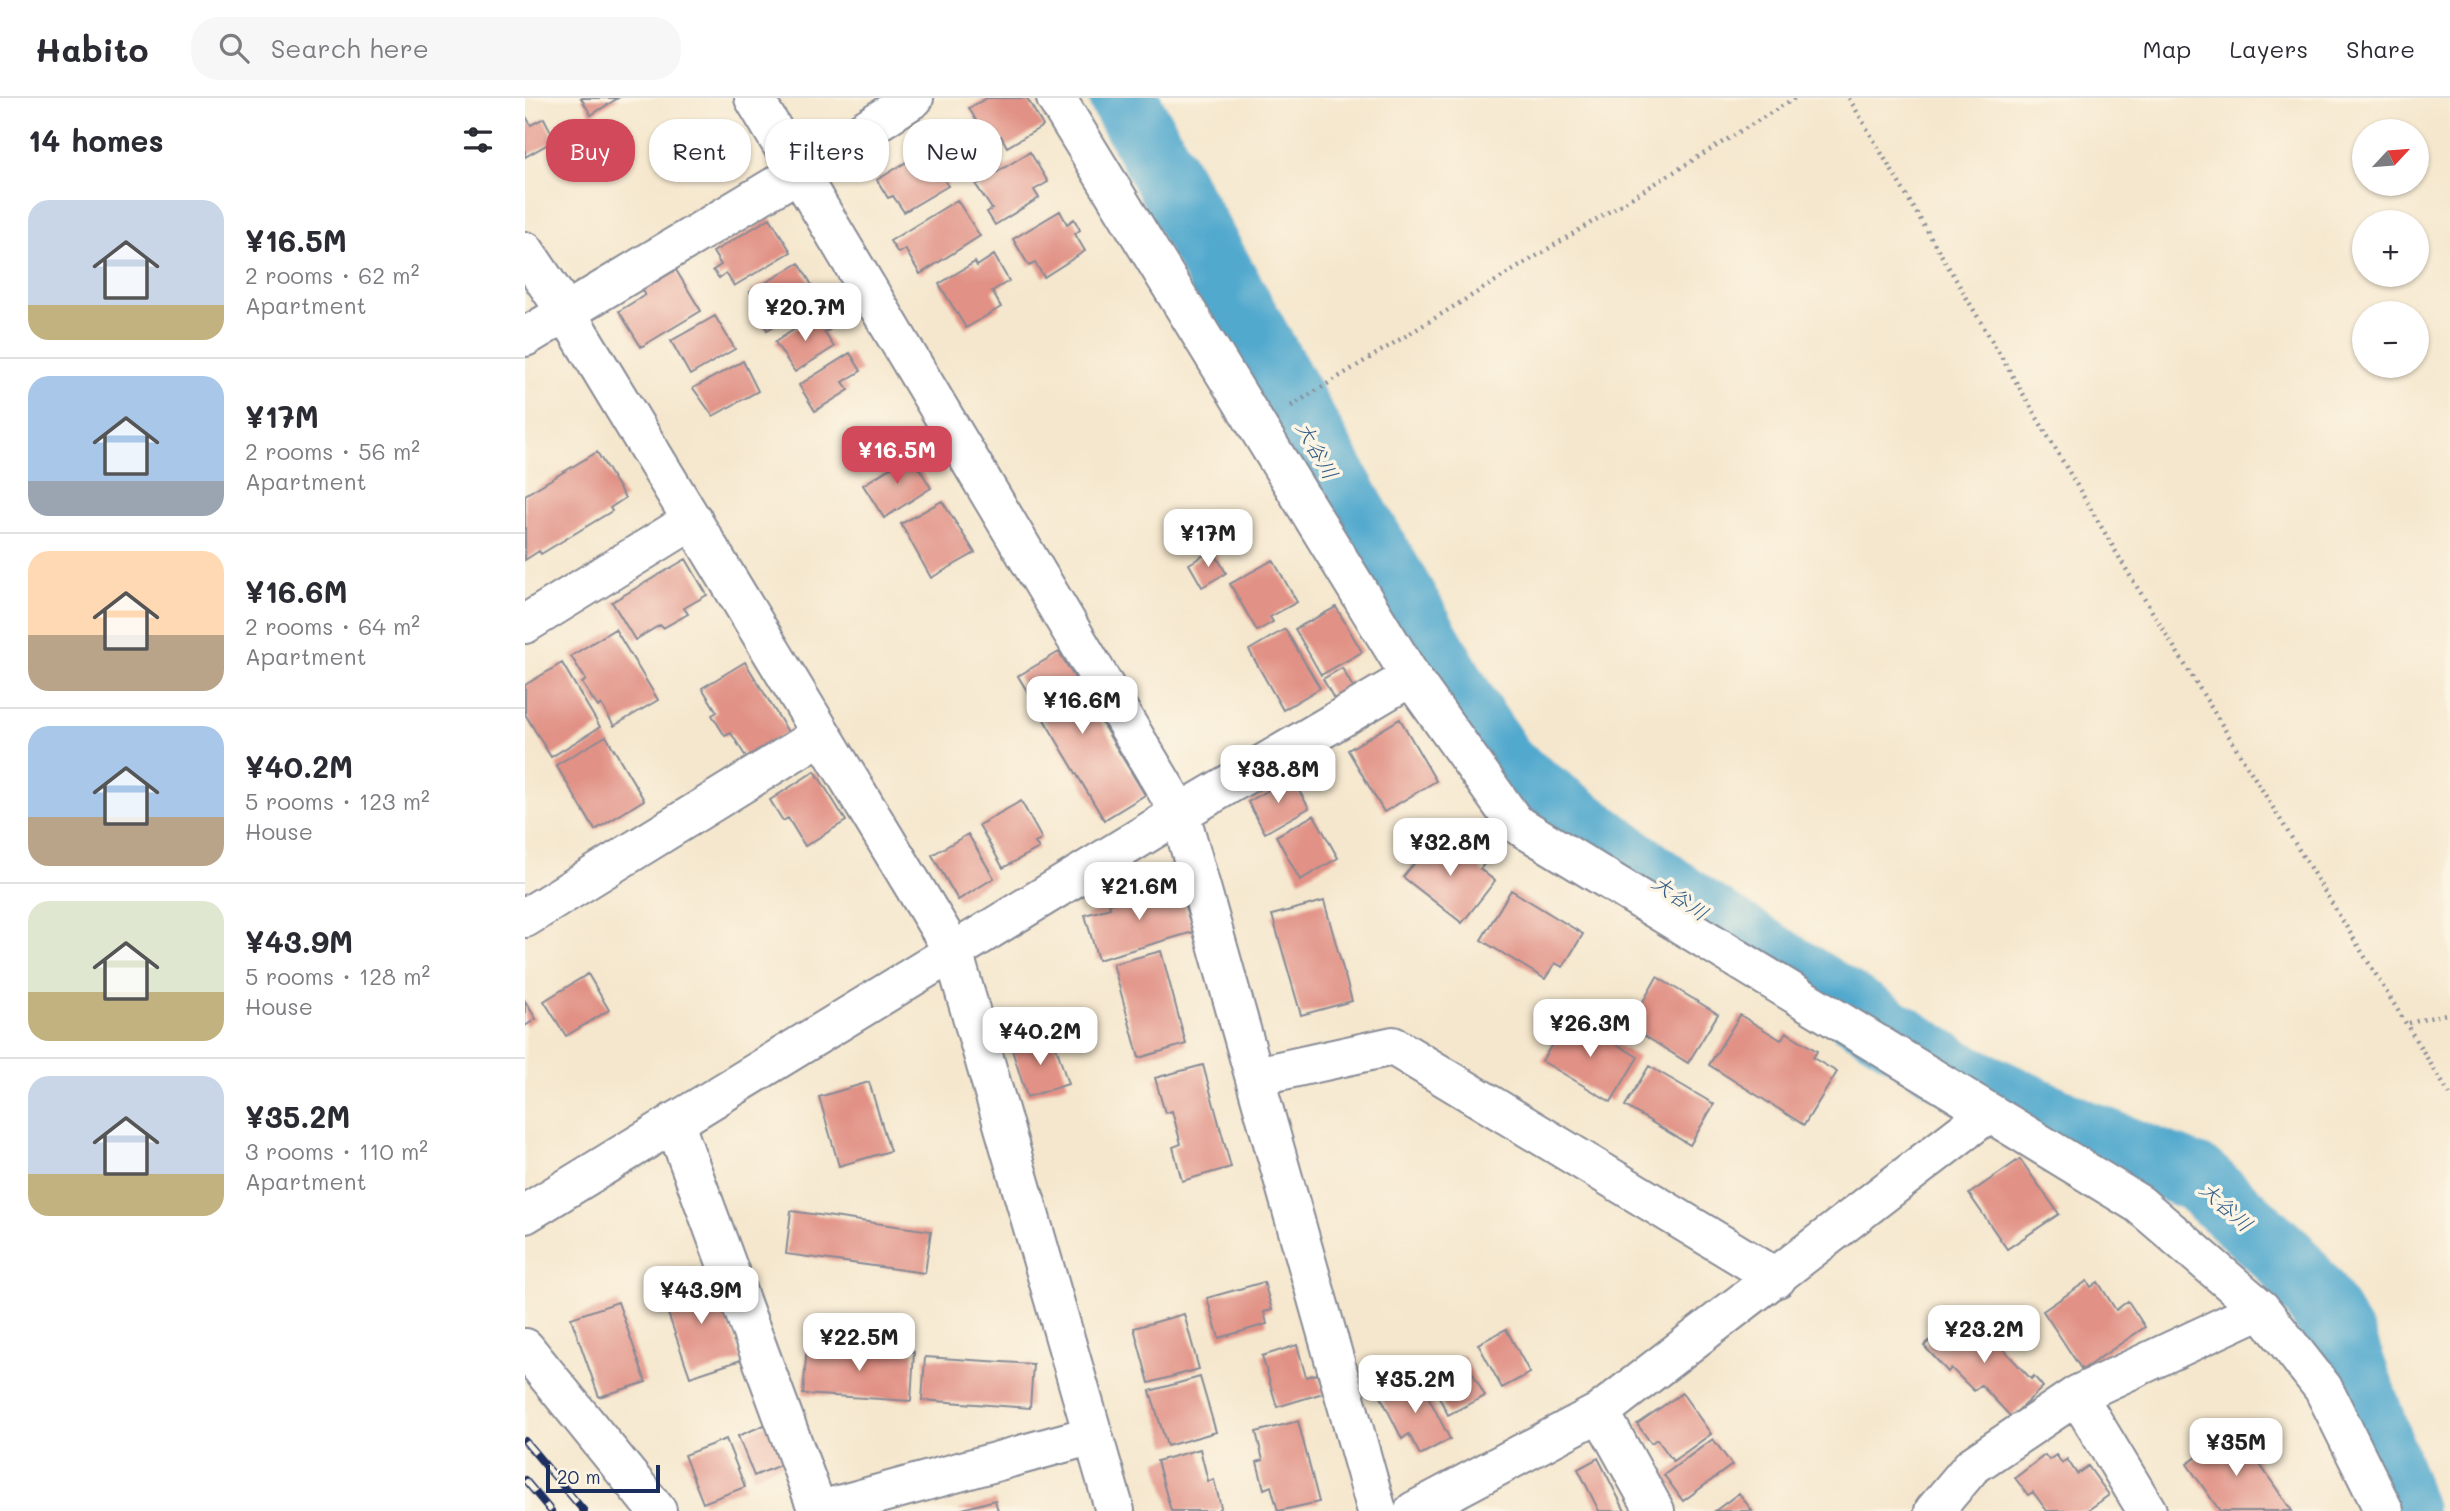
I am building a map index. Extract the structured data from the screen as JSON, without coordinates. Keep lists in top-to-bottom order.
{
  "water": ["大谷川"],
  "scale_bar": "20 m",
  "north": "top right",
  "page": {
    "header": "Habito",
    "search": "Search here",
    "nav": ["Map", "Layers", "Share"],
    "heading": "14 homes",
    "map_buttons": ["+", "−"],
    "chip": [
      "Buy",
      "Rent",
      "Filters",
      "New"
    ],
    "list": [
      {
        "name": "¥16.5M",
        "note": "2 rooms · 62 m² · Apartment"
      },
      {
        "name": "¥17M",
        "note": "2 rooms · 56 m² · Apartment"
      },
      {
        "name": "¥16.6M",
        "note": "2 rooms · 64 m² · Apartment"
      },
      {
        "name": "¥40.2M",
        "note": "5 rooms · 123 m² · House"
      },
      {
        "name": "¥43.9M",
        "note": "5 rooms · 128 m² · House"
      },
      {
        "name": "¥35.2M",
        "note": "3 rooms · 110 m² · Apartment"
      }
    ],
    "price": [
      "¥20.7M",
      "¥16.5M",
      "¥17M",
      "¥16.6M",
      "¥38.8M",
      "¥32.8M",
      "¥21.6M",
      "¥26.3M",
      "¥40.2M",
      "¥43.9M",
      "¥23.2M",
      "¥22.5M",
      "¥35.2M",
      "¥35M"
    ],
    "scale": "20 m"
  }
}
